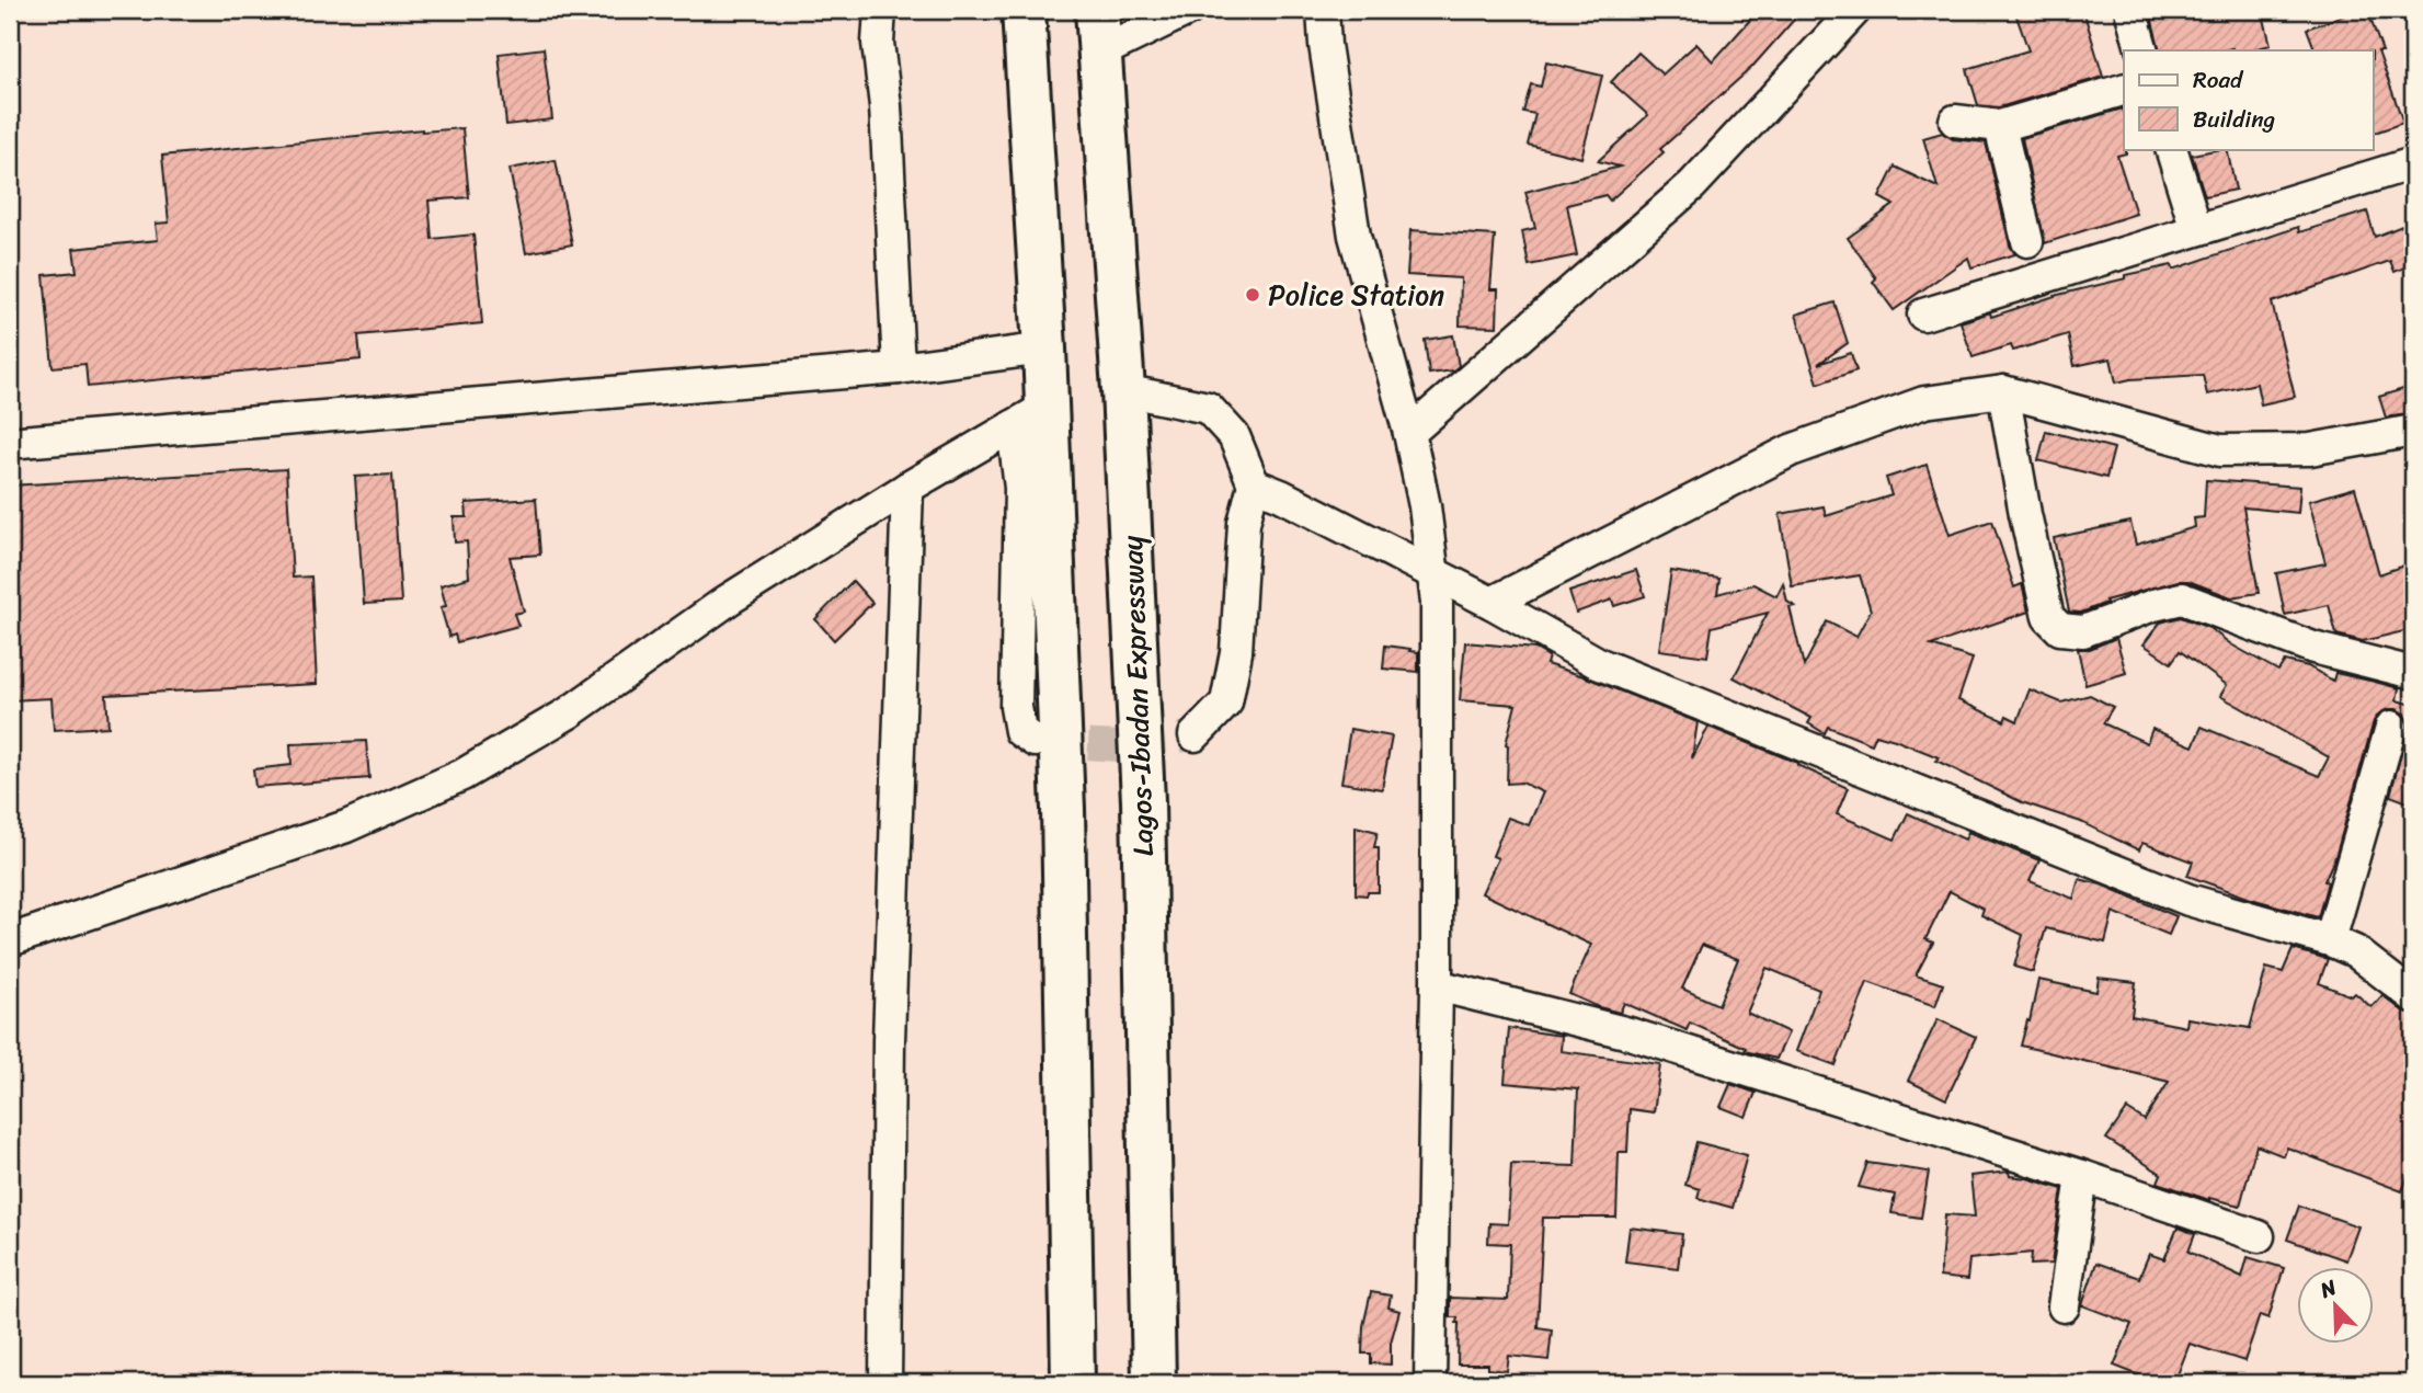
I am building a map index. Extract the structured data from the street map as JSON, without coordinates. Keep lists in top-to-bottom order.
{
  "streets": {
    "highway": ["Lagos-Ibadan Expressway"]
  },
  "places": ["Police Station"],
  "legend": ["Road", "Building"],
  "north": "top left"
}
